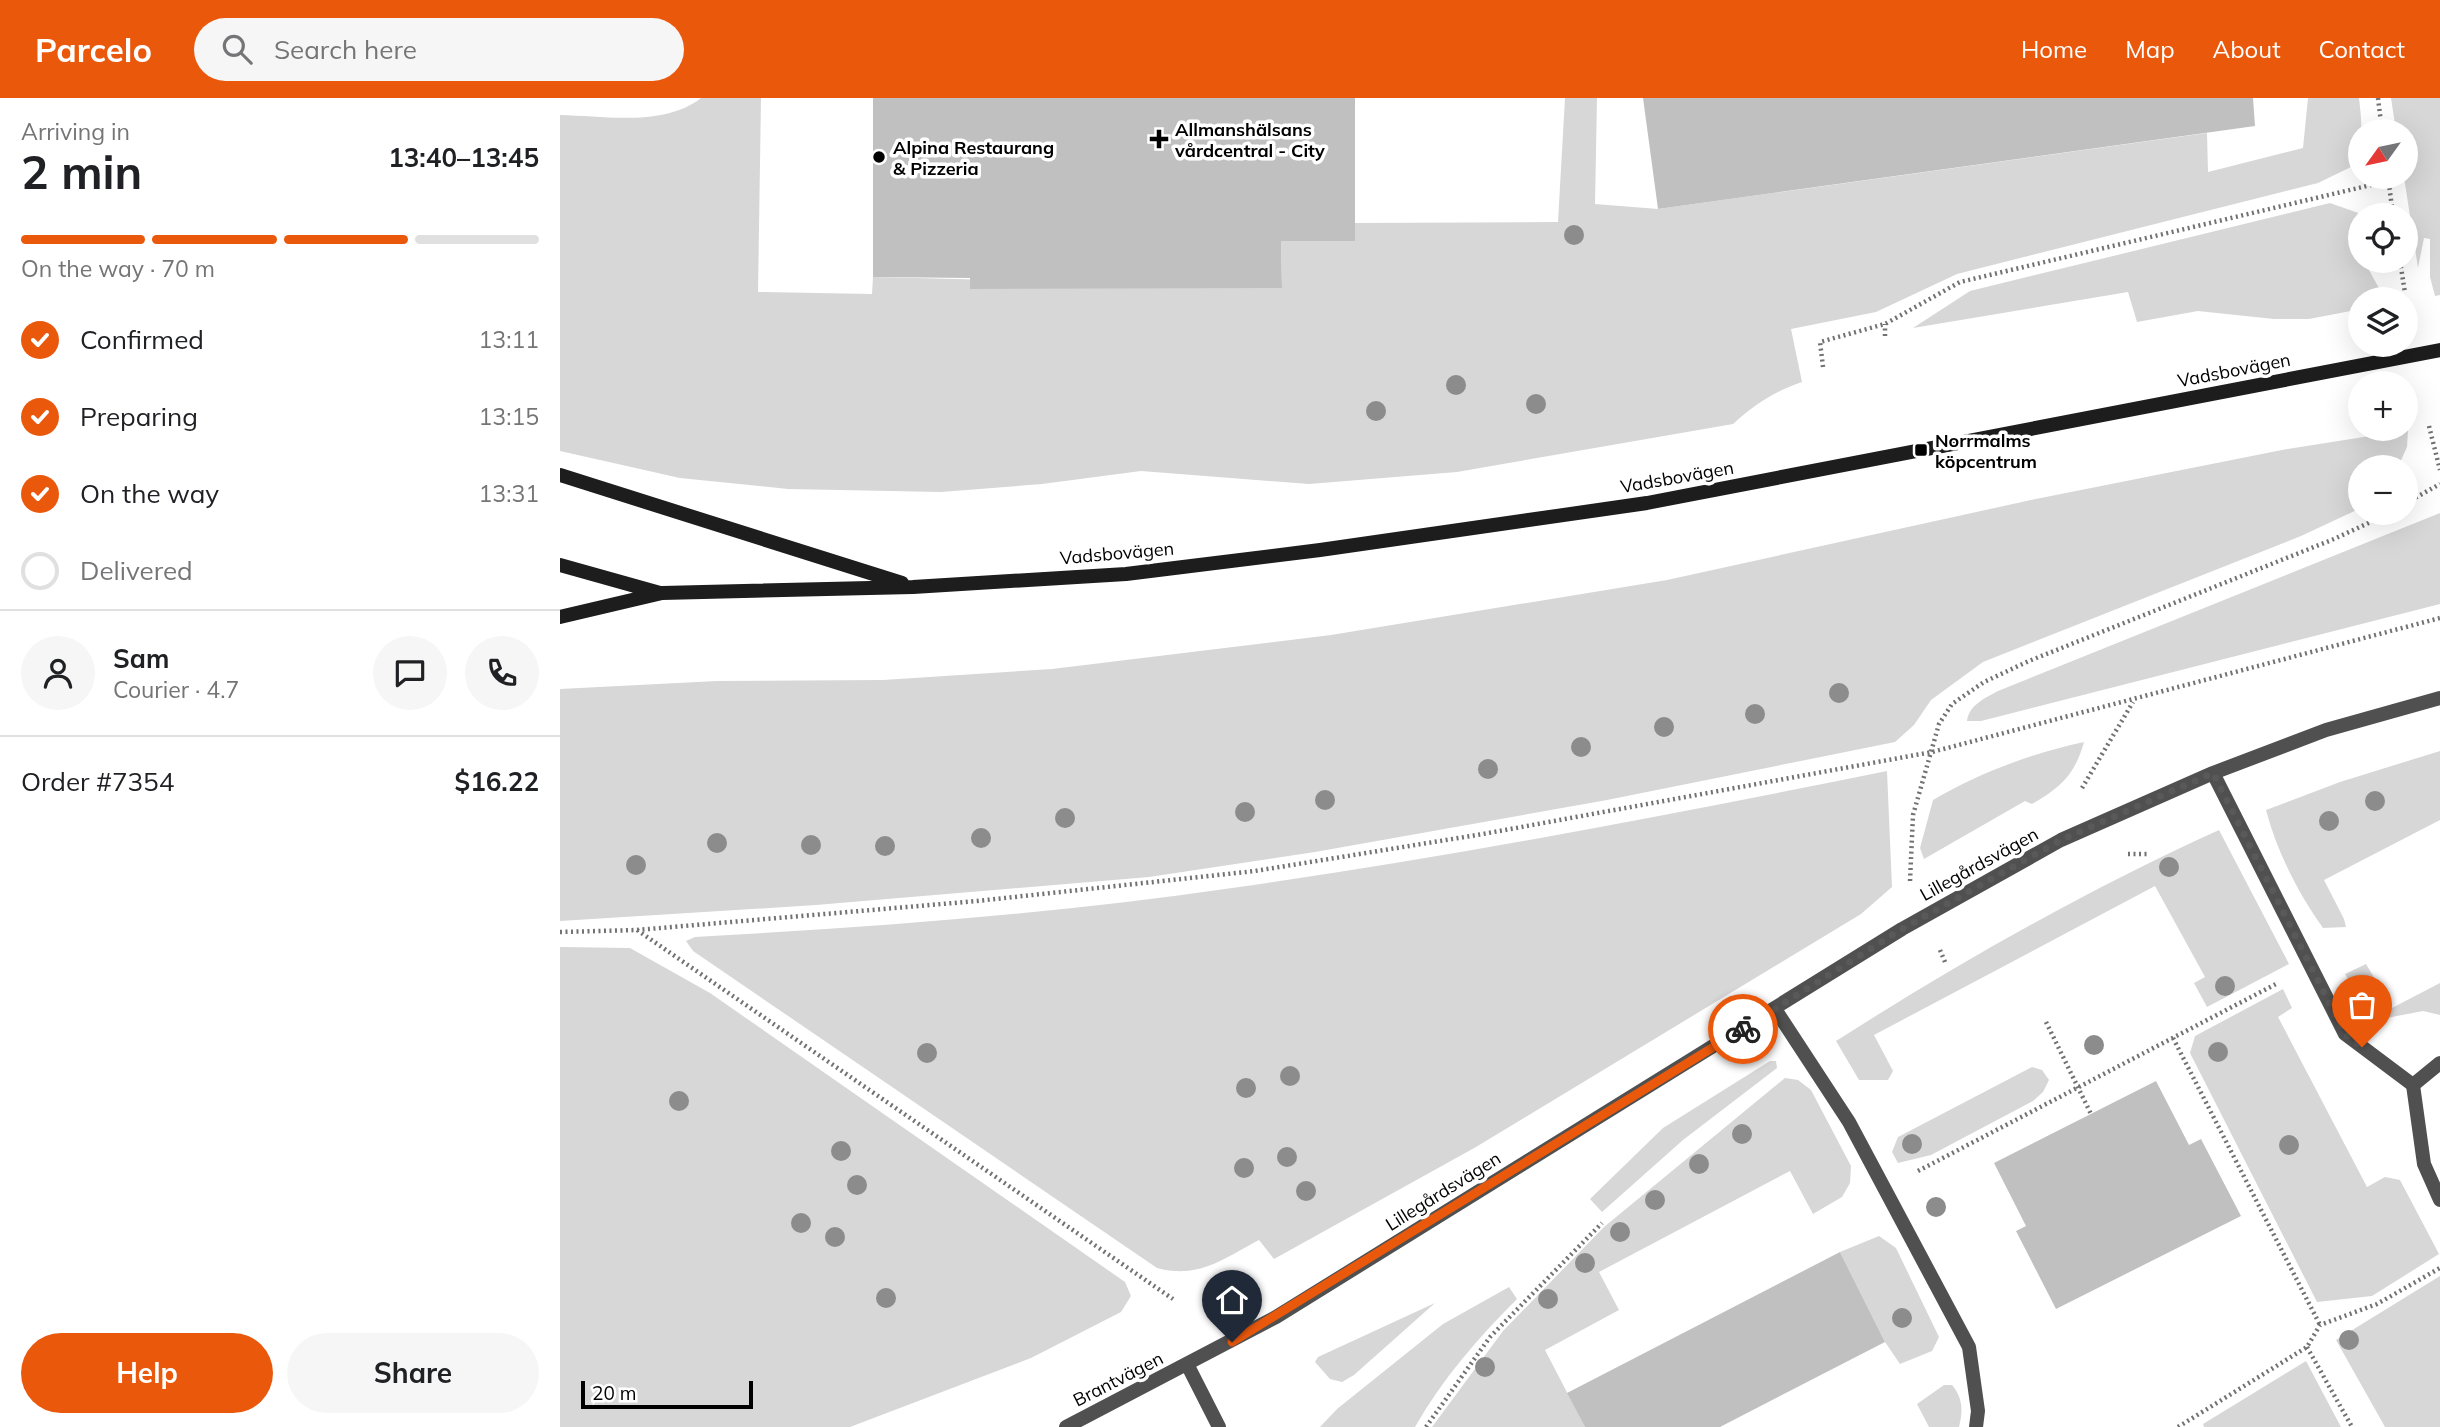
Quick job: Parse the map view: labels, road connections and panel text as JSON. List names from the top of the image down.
{
  "streets": {
    "main road": ["Vadsbovägen"],
    "street": ["Lillegårdsvägen", "Brantvägen"]
  },
  "crossings": [
    ["Lillegårdsvägen", "Brantvägen"]
  ],
  "places": {
    "health": ["Allmanshälsans vårdcentral - City"],
    "other": ["Alpina Restaurang & Pizzeria"],
    "transit": ["Norrmalms köpcentrum"]
  },
  "scale_bar": "20 m",
  "north": "bottom left",
  "page": {
    "header": "Parcelo",
    "search": "Search here",
    "nav": [
      "Home",
      "Map",
      "About",
      "Contact"
    ],
    "heading": ["2 min", "Arriving in", "13:40–13:45"],
    "panel": [
      "Sam",
      "Courier · 4.7",
      "Order #7354",
      "$16.22"
    ],
    "map_buttons": ["+", "−"],
    "bar": "On the way · 70 m",
    "list": [
      ["Confirmed", "13:11"],
      ["Preparing", "13:15"],
      ["On the way", "13:31"],
      "Delivered"
    ],
    "buttons": ["Help", "Share"],
    "scale": "20 m"
  }
}
